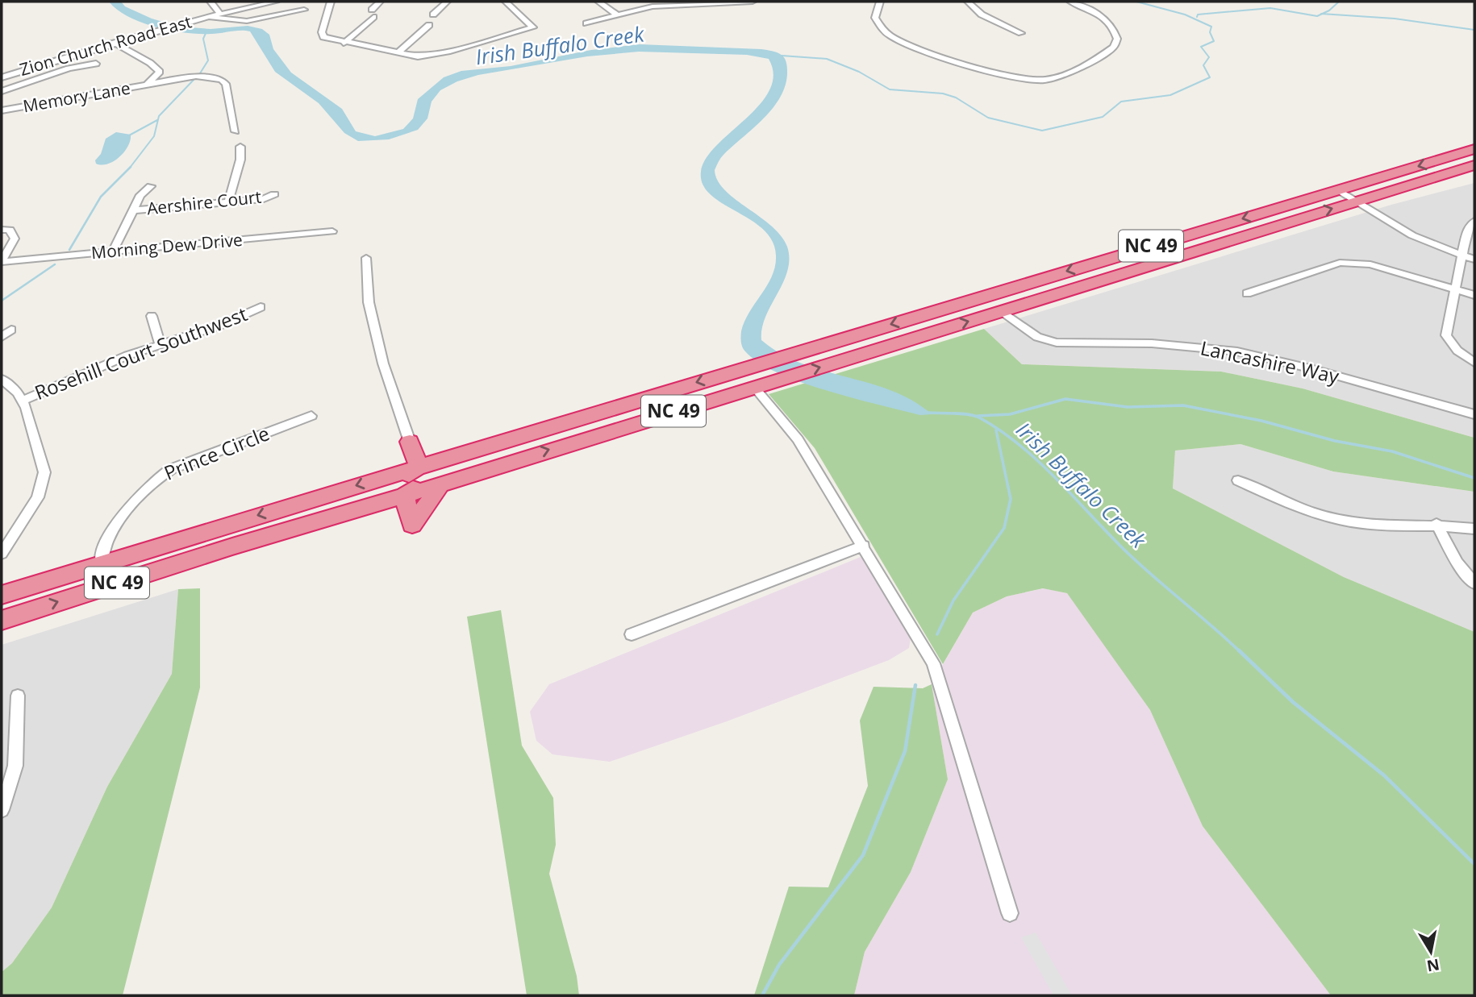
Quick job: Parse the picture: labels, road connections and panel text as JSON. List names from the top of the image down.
{
  "streets": {
    "highway": ["NC 49"],
    "street": [
      "Zion Church Road East",
      "Memory Lane",
      "Aershire Court",
      "Morning Dew Drive",
      "Rosehill Court Southwest",
      "Lancashire Way",
      "Prince Circle"
    ]
  },
  "crossings": [
    ["Zion Church Road East", "Memory Lane"],
    ["NC 49", "Lancashire Way"],
    ["NC 49", "Prince Circle"]
  ],
  "water": ["Irish Buffalo Creek"],
  "north": "bottom"
}
